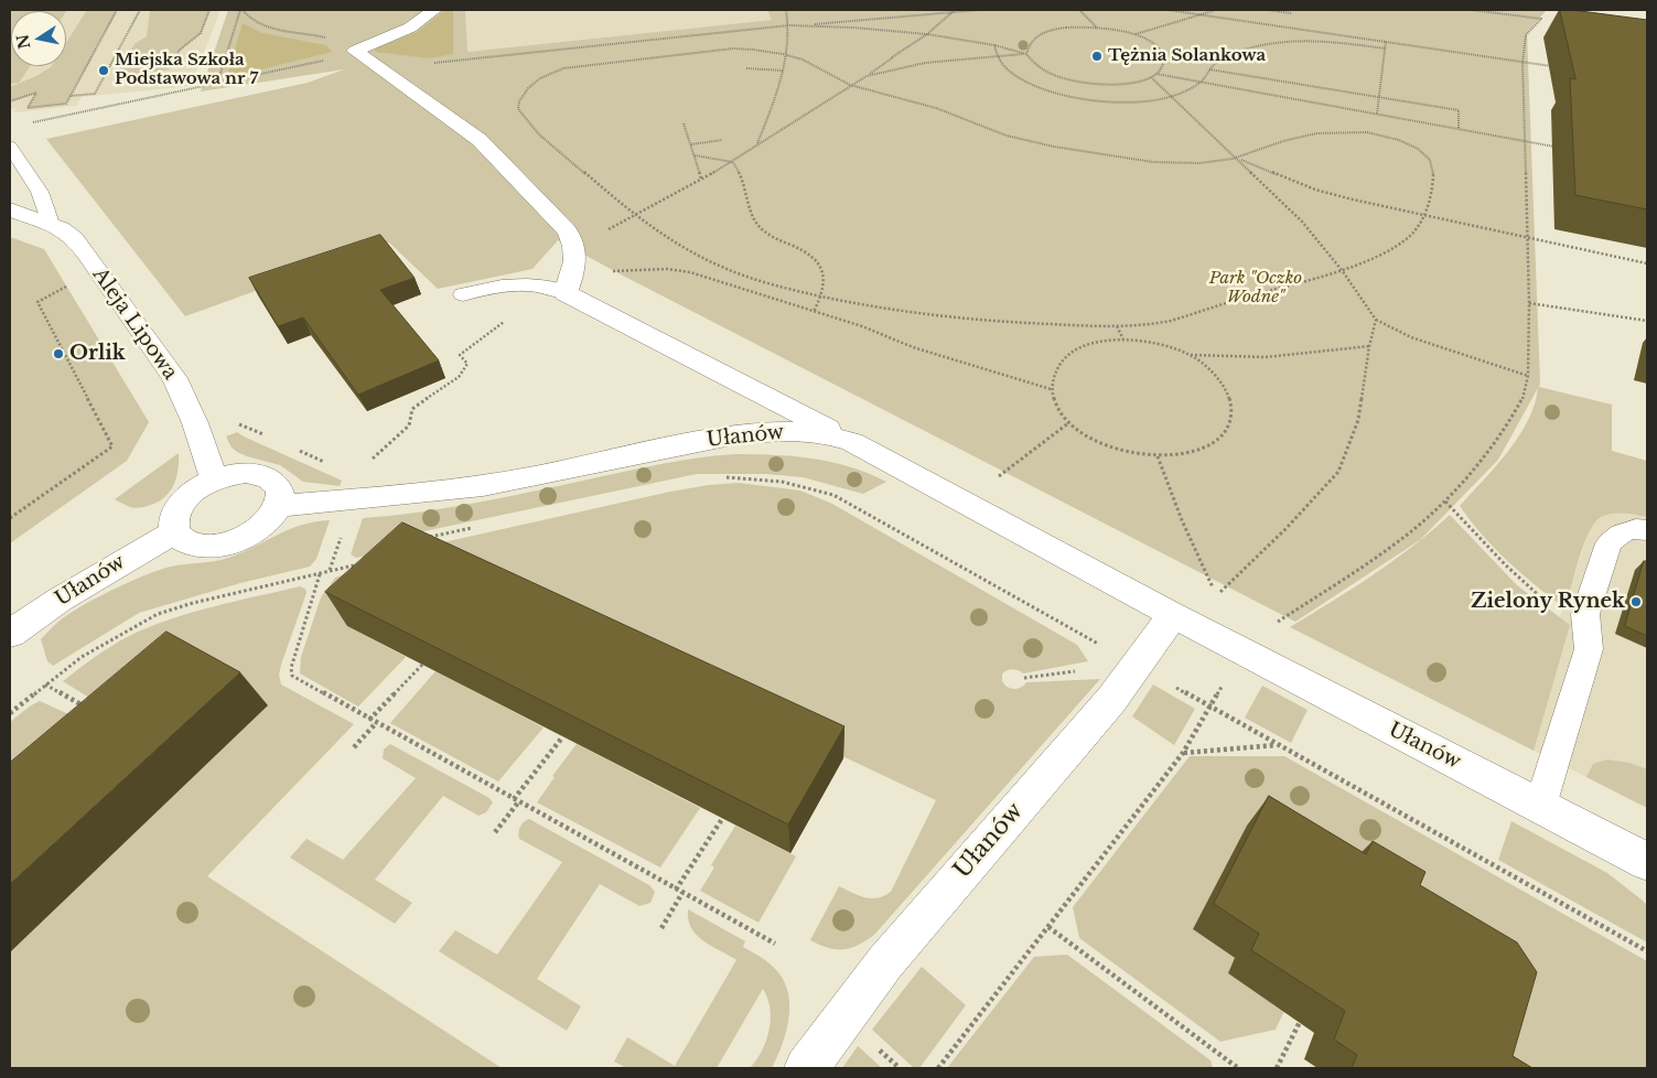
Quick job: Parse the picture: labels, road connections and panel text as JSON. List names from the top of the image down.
{
  "streets": {
    "street": ["Aleja Lipowa", "Ułanów"]
  },
  "crossings": [
    ["Aleja Lipowa", "Ułanów"]
  ],
  "parks": ["Park \"Oczko Wodne\""],
  "places": [
    "Tężnia Solankowa",
    "Miejska Szkoła Podstawowa nr 7",
    "Orlik",
    "Zielony Rynek"
  ],
  "north": "left"
}
